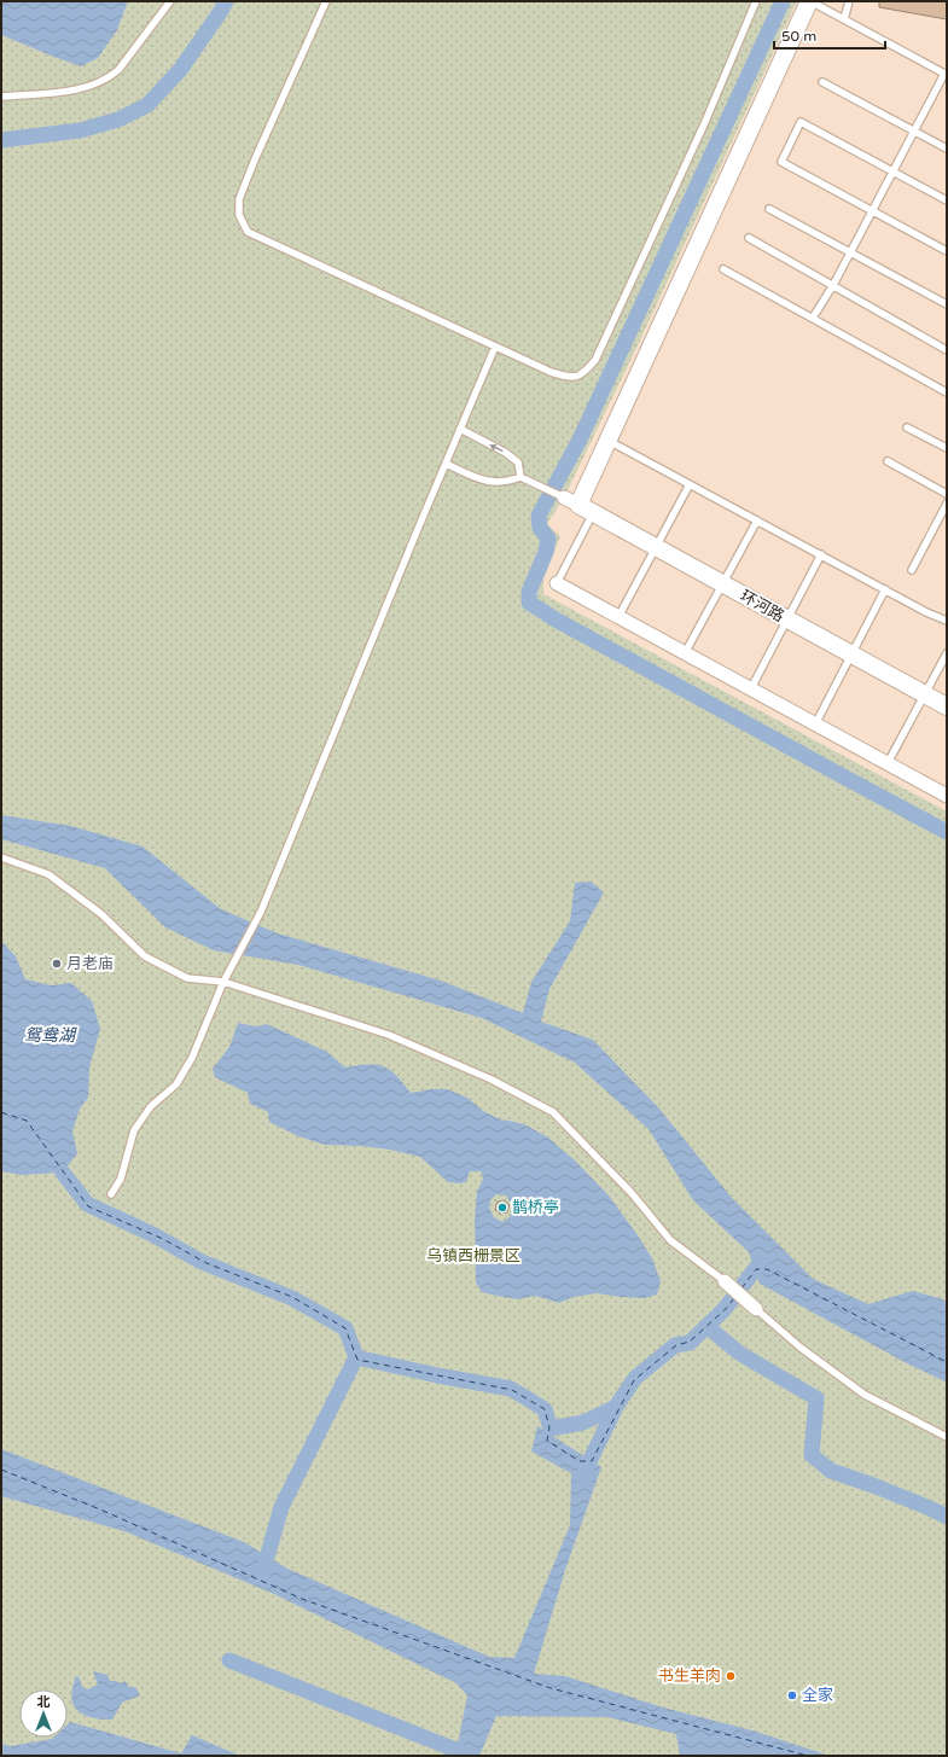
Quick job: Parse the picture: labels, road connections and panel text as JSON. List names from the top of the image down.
{
  "streets": {
    "street": ["环河路"]
  },
  "water": ["鸳鸯湖"],
  "parks": ["乌镇西栅景区"],
  "places": [
    "月老庙",
    "鹊桥亭",
    "书生羊肉",
    "全家"
  ],
  "scale_bar": "50 m",
  "north": "top"
}
